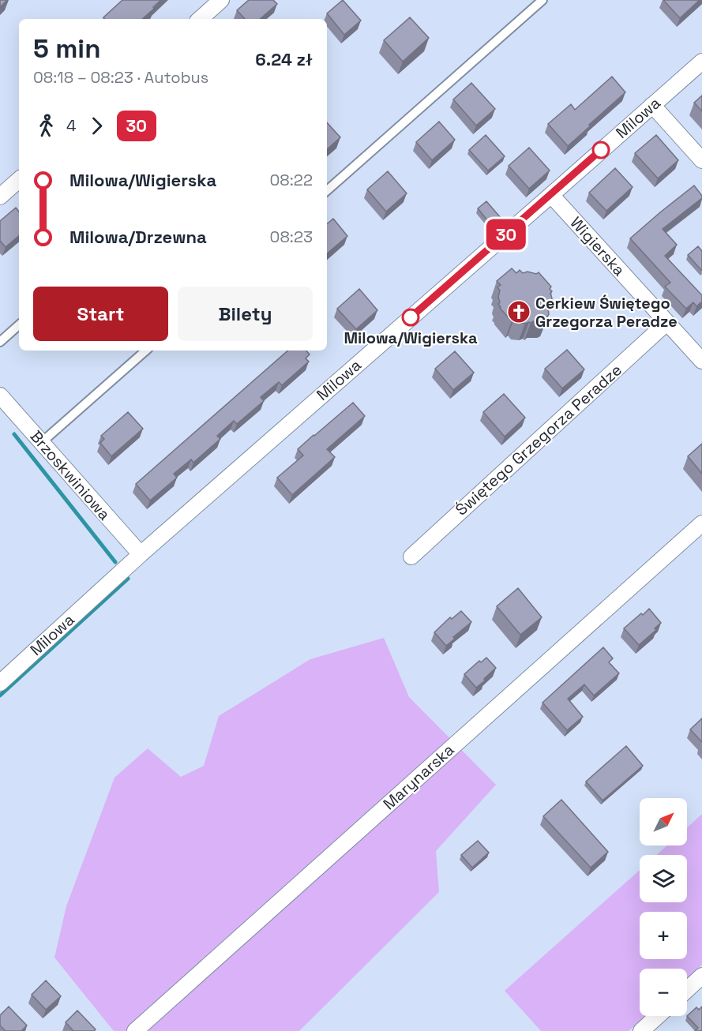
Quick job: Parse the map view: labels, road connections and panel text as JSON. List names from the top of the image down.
{
  "streets": {
    "street": [
      "Milowa",
      "Wigierska",
      "Świętego Grzegorza Peradze",
      "Brzoskwiniowa",
      "Marynarska"
    ]
  },
  "crossings": [
    ["Milowa", "Wigierska"],
    ["Milowa", "Brzoskwiniowa"],
    ["Wigierska", "Świętego Grzegorza Peradze"]
  ],
  "places": {
    "church": ["Cerkiew Świętego Grzegorza Peradze"],
    "other": ["Milowa/Wigierska"]
  },
  "lines": ["bus line 30"],
  "north": "top right",
  "page": {
    "on_map": "30",
    "heading": ["5 min", "08:18 – 08:23 · Autobus", "6.24 zł"],
    "legs": ["4", "30"],
    "list": [
      {
        "name": "Milowa/Wigierska",
        "value": "08:22"
      },
      {
        "name": "Milowa/Drzewna",
        "value": "08:23"
      }
    ],
    "buttons": ["Start", "Bilety"],
    "map_buttons": ["+", "−"]
  }
}
